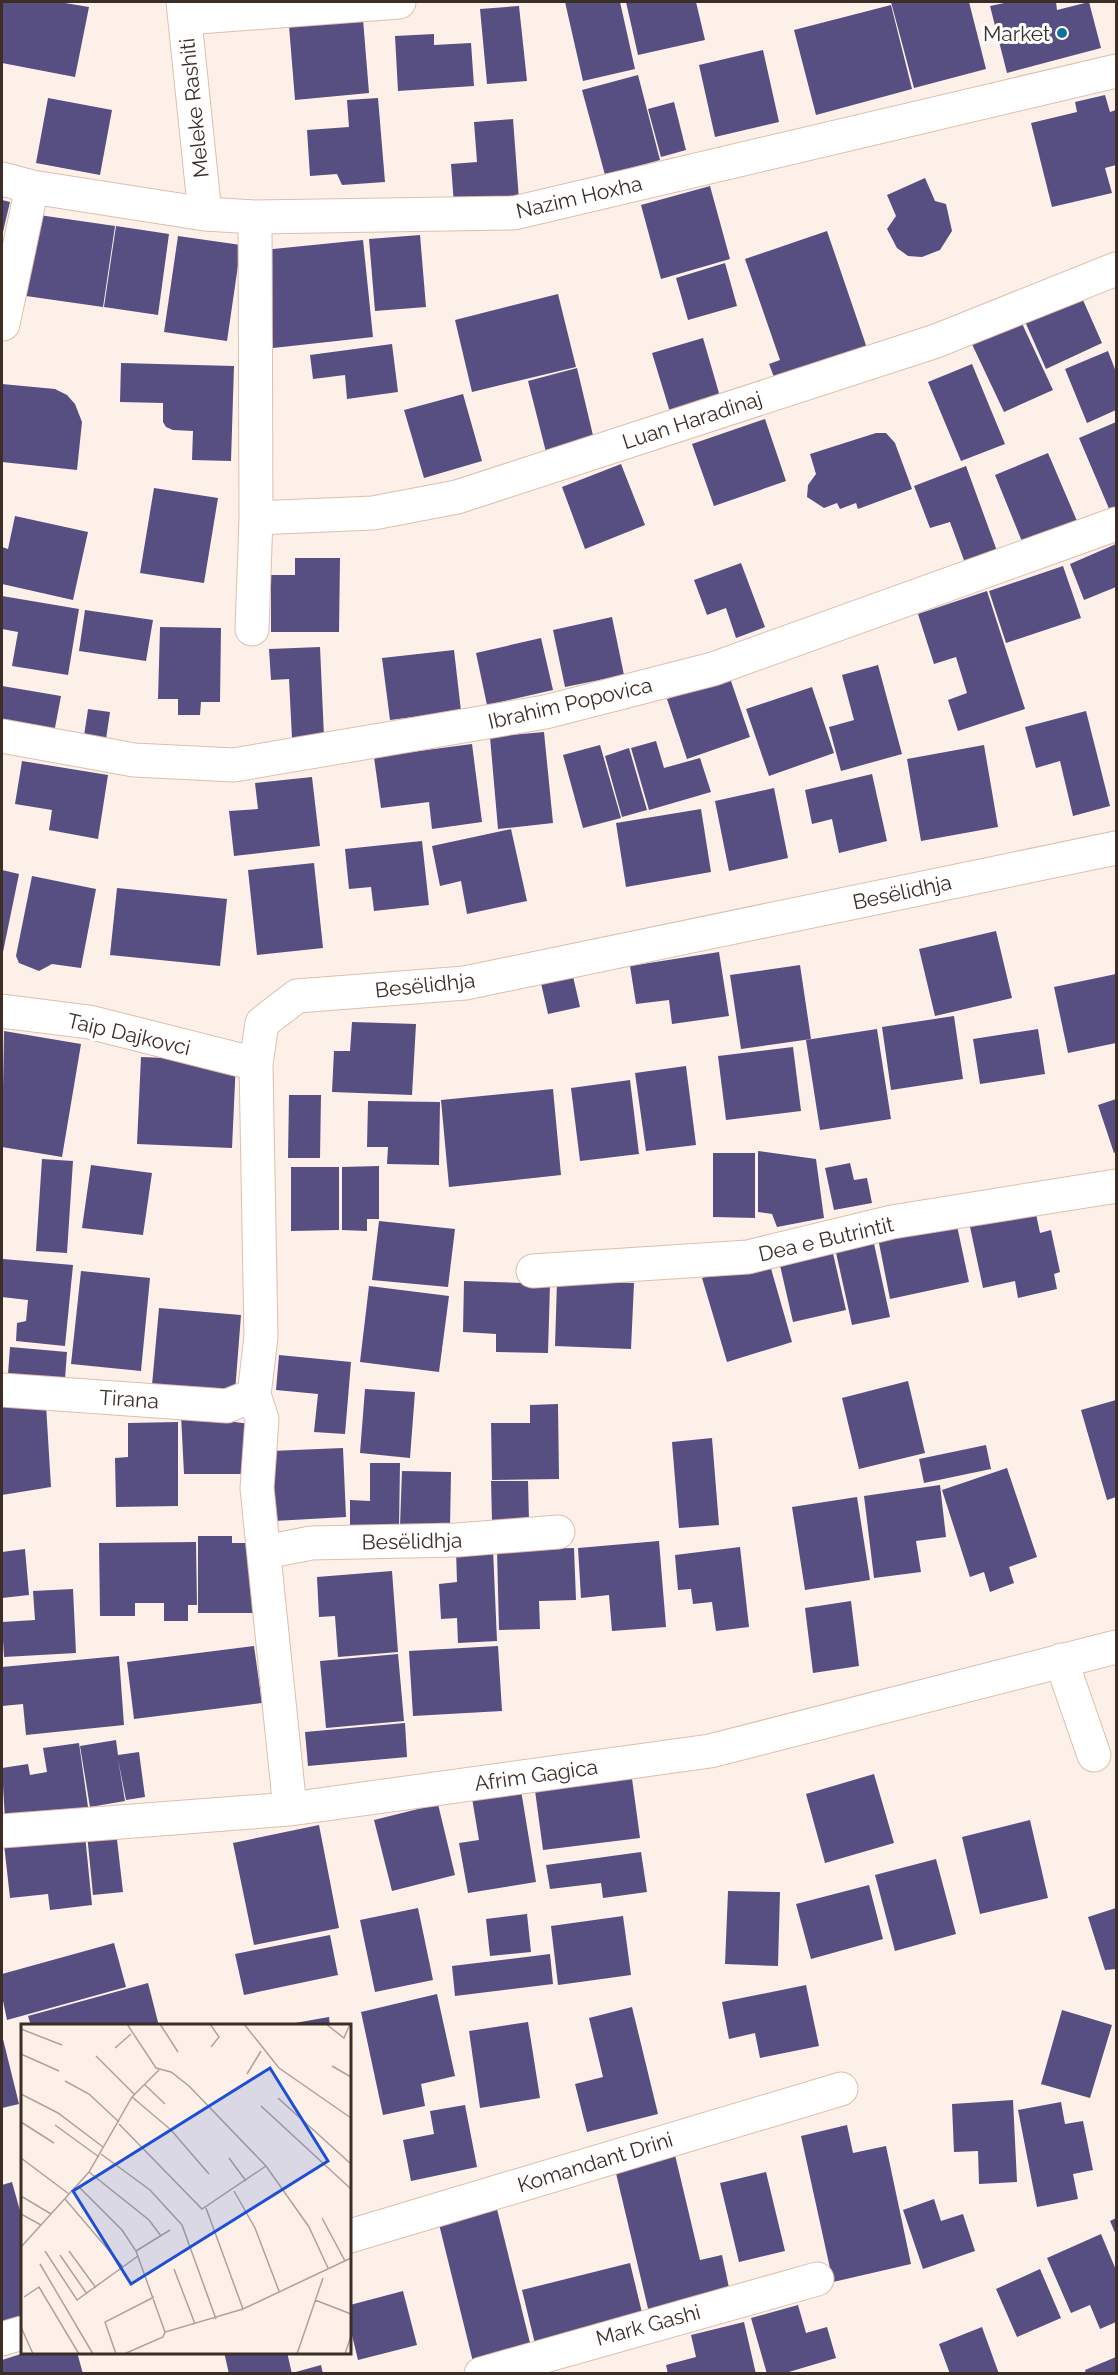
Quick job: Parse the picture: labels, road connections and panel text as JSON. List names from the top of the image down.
{
  "streets": {
    "street": [
      "Meleke Rashiti",
      "Nazim Hoxha",
      "Luan Haradinaj",
      "Ibrahim Popovica",
      "Besëlidhja",
      "Taip Dajkovci",
      "Dea e Butrintit",
      "Tirana",
      "Afrim Gagica",
      "Komandant Drini",
      "Mark Gashi"
    ]
  },
  "crossings": [
    ["Meleke Rashiti", "Nazim Hoxha"],
    ["Besëlidhja", "Taip Dajkovci"],
    ["Besëlidhja", "Tirana"],
    ["Besëlidhja", "Afrim Gagica"]
  ],
  "places": ["Market"]
}
